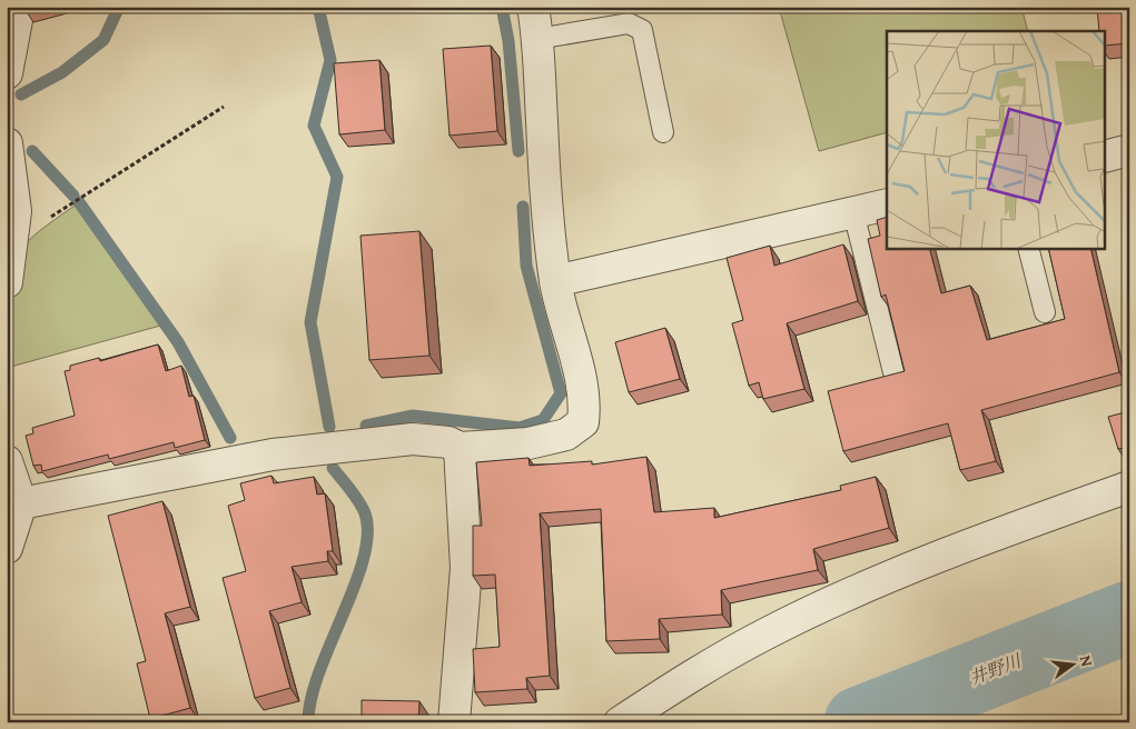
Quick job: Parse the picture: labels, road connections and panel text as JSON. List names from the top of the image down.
{
  "water": ["井野川"],
  "north": "right"
}
